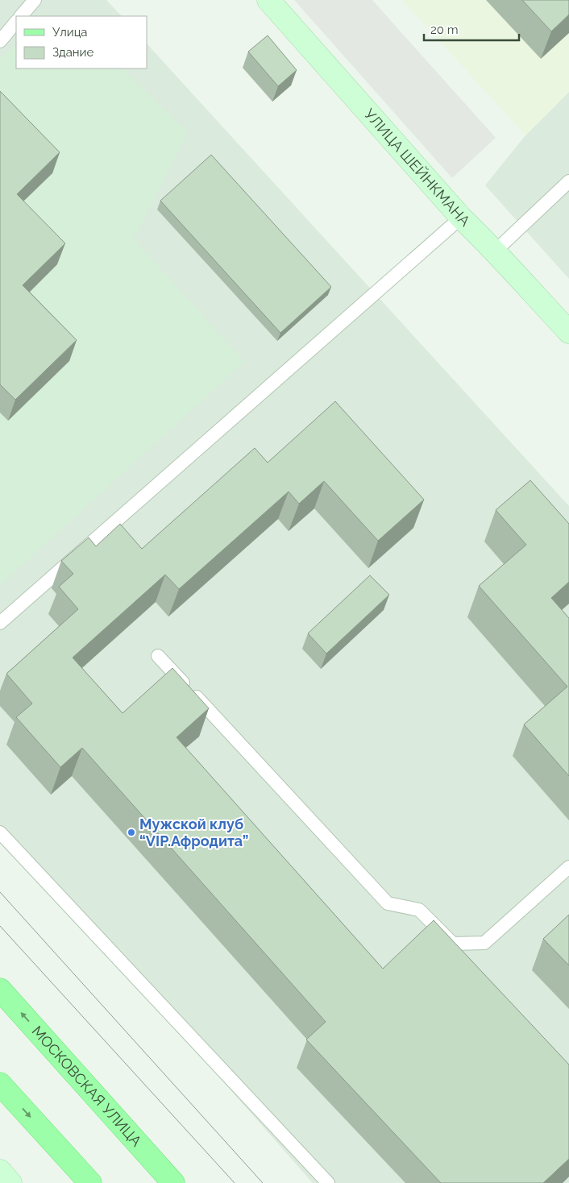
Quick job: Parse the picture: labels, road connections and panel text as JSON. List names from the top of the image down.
{
  "streets": {
    "main road": ["МОСКОВСКАЯ УЛИЦА"],
    "street": ["УЛИЦА ШЕЙНКМАНА"]
  },
  "places": ["Мужской клуб “VIP.Афродита”"],
  "legend": ["Улица", "Здание"],
  "scale_bar": "20 m"
}
